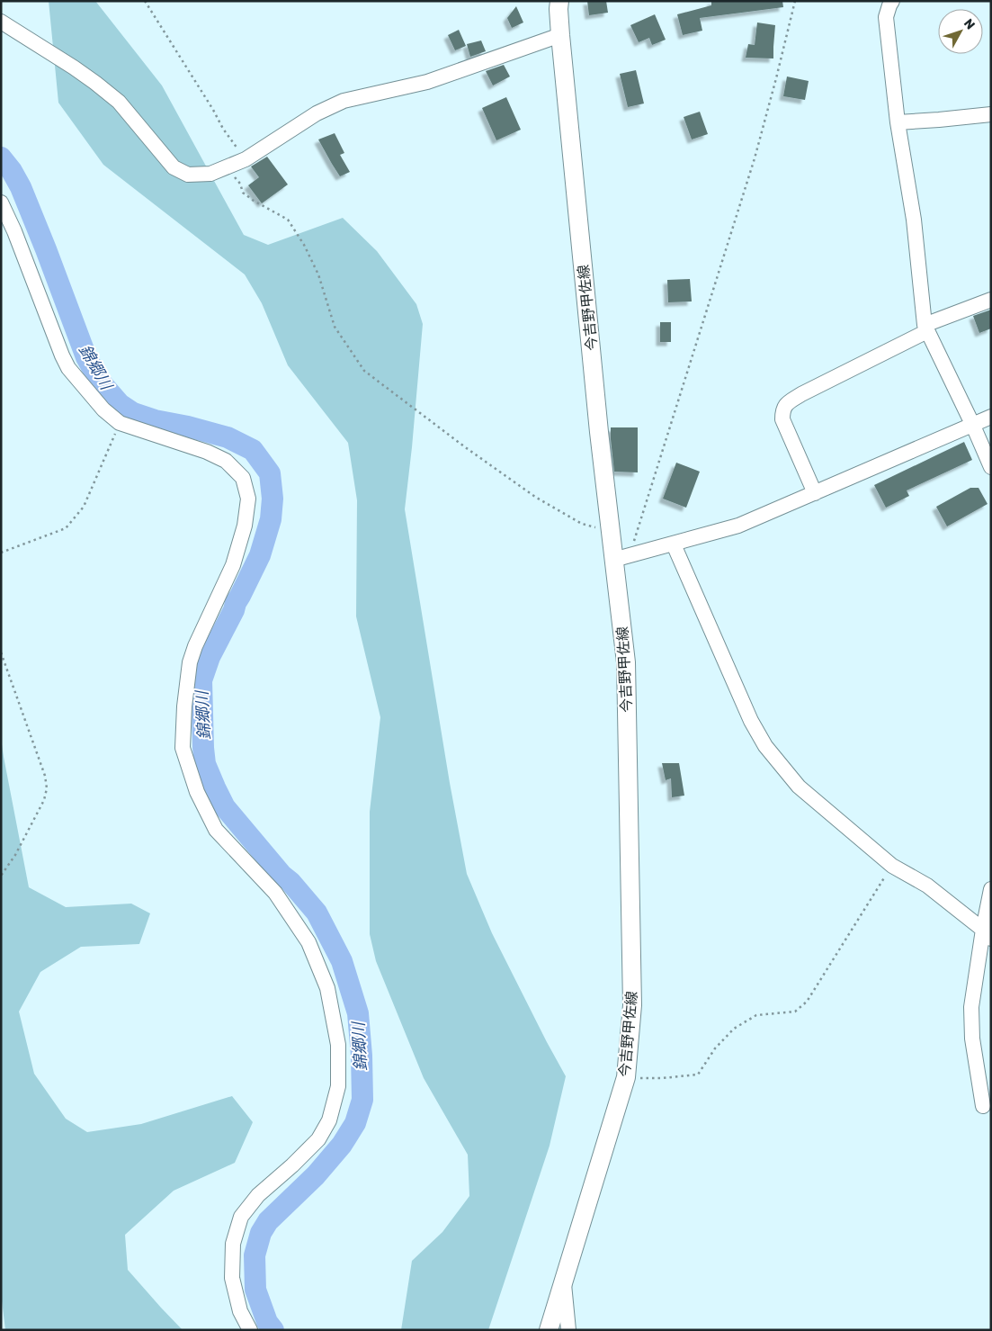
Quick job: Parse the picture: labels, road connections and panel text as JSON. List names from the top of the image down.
{
  "streets": {
    "main road": ["今吉野甲佐線"]
  },
  "water": ["錦郷川"],
  "north": "top right"
}
